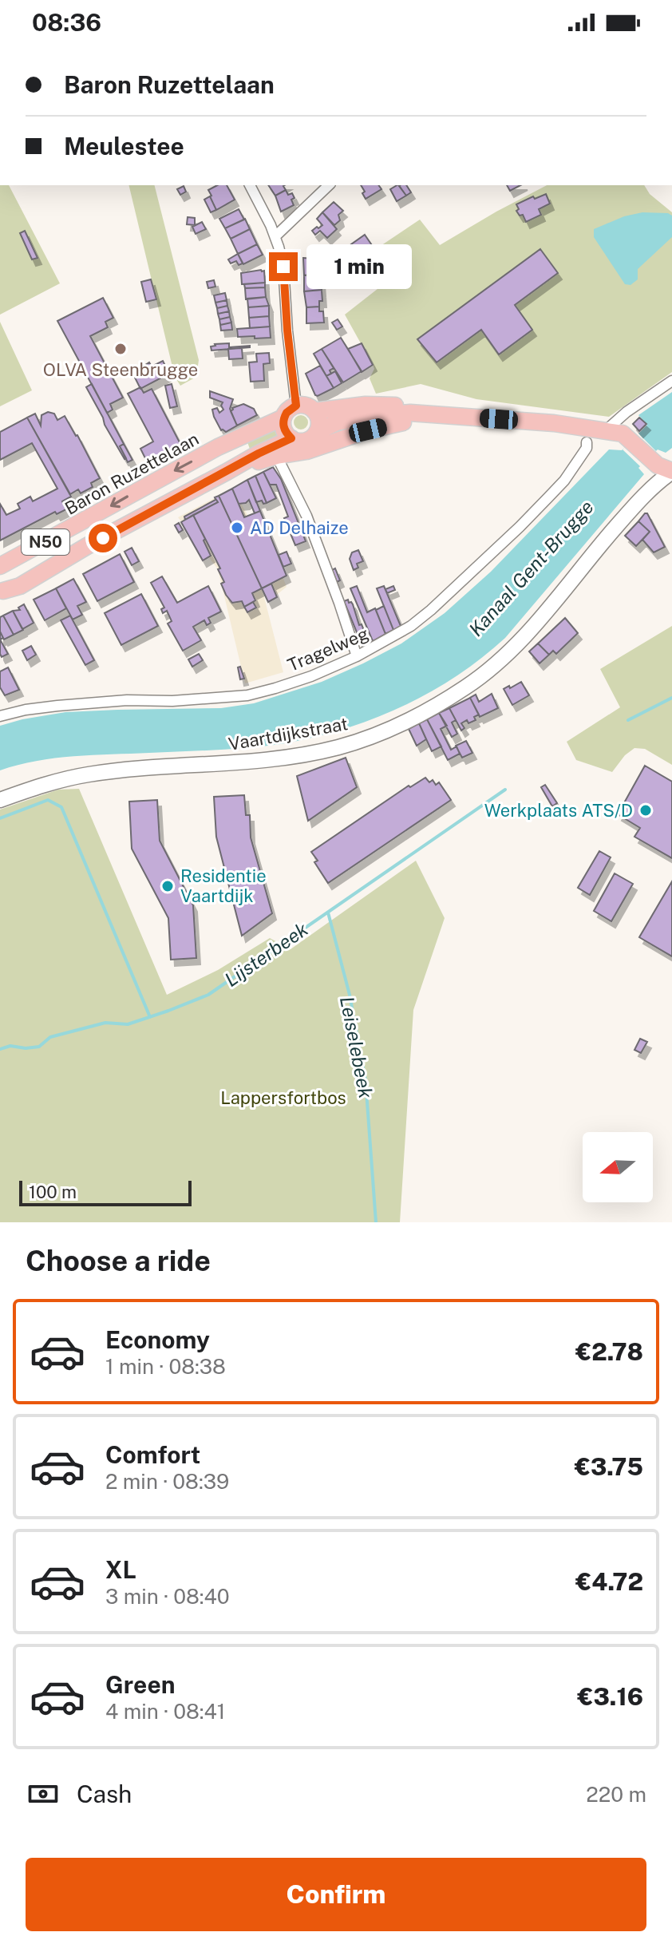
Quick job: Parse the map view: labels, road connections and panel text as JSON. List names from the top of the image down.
{
  "streets": {
    "main road": ["Baron Ruzettelaan", "N50"],
    "street": ["Tragelweg", "Vaartdijkstraat"]
  },
  "crossings": [
    ["Baron Ruzettelaan", "N50"],
    ["N50", "Vaartdijkstraat"]
  ],
  "water": ["Kanaal Gent-Brugge", "Lijsterbeek", "Leiselebeek"],
  "parks": ["Lappersfortbos"],
  "places": [
    "OLVA Steenbrugge",
    "AD Delhaize",
    "Werkplaats ATS/D",
    "Residentie Vaartdijk"
  ],
  "scale_bar": "100 m",
  "north": "left",
  "page": {
    "status": "08:36",
    "banner": ["Baron Ruzettelaan", "Meulestee"],
    "bubble": "1 min",
    "scale": "100 m",
    "heading": "Choose a ride",
    "list": [
      {
        "name": "Economy",
        "note": "1 min · 08:38",
        "value": "€2.78"
      },
      {
        "name": "Comfort",
        "note": "2 min · 08:39",
        "value": "€3.75"
      },
      {
        "name": "XL",
        "note": "3 min · 08:40",
        "value": "€4.72"
      },
      {
        "name": "Green",
        "note": "4 min · 08:41",
        "value": "€3.16"
      }
    ],
    "pay": ["Cash", "220 m"],
    "buttons": "Confirm"
  }
}
